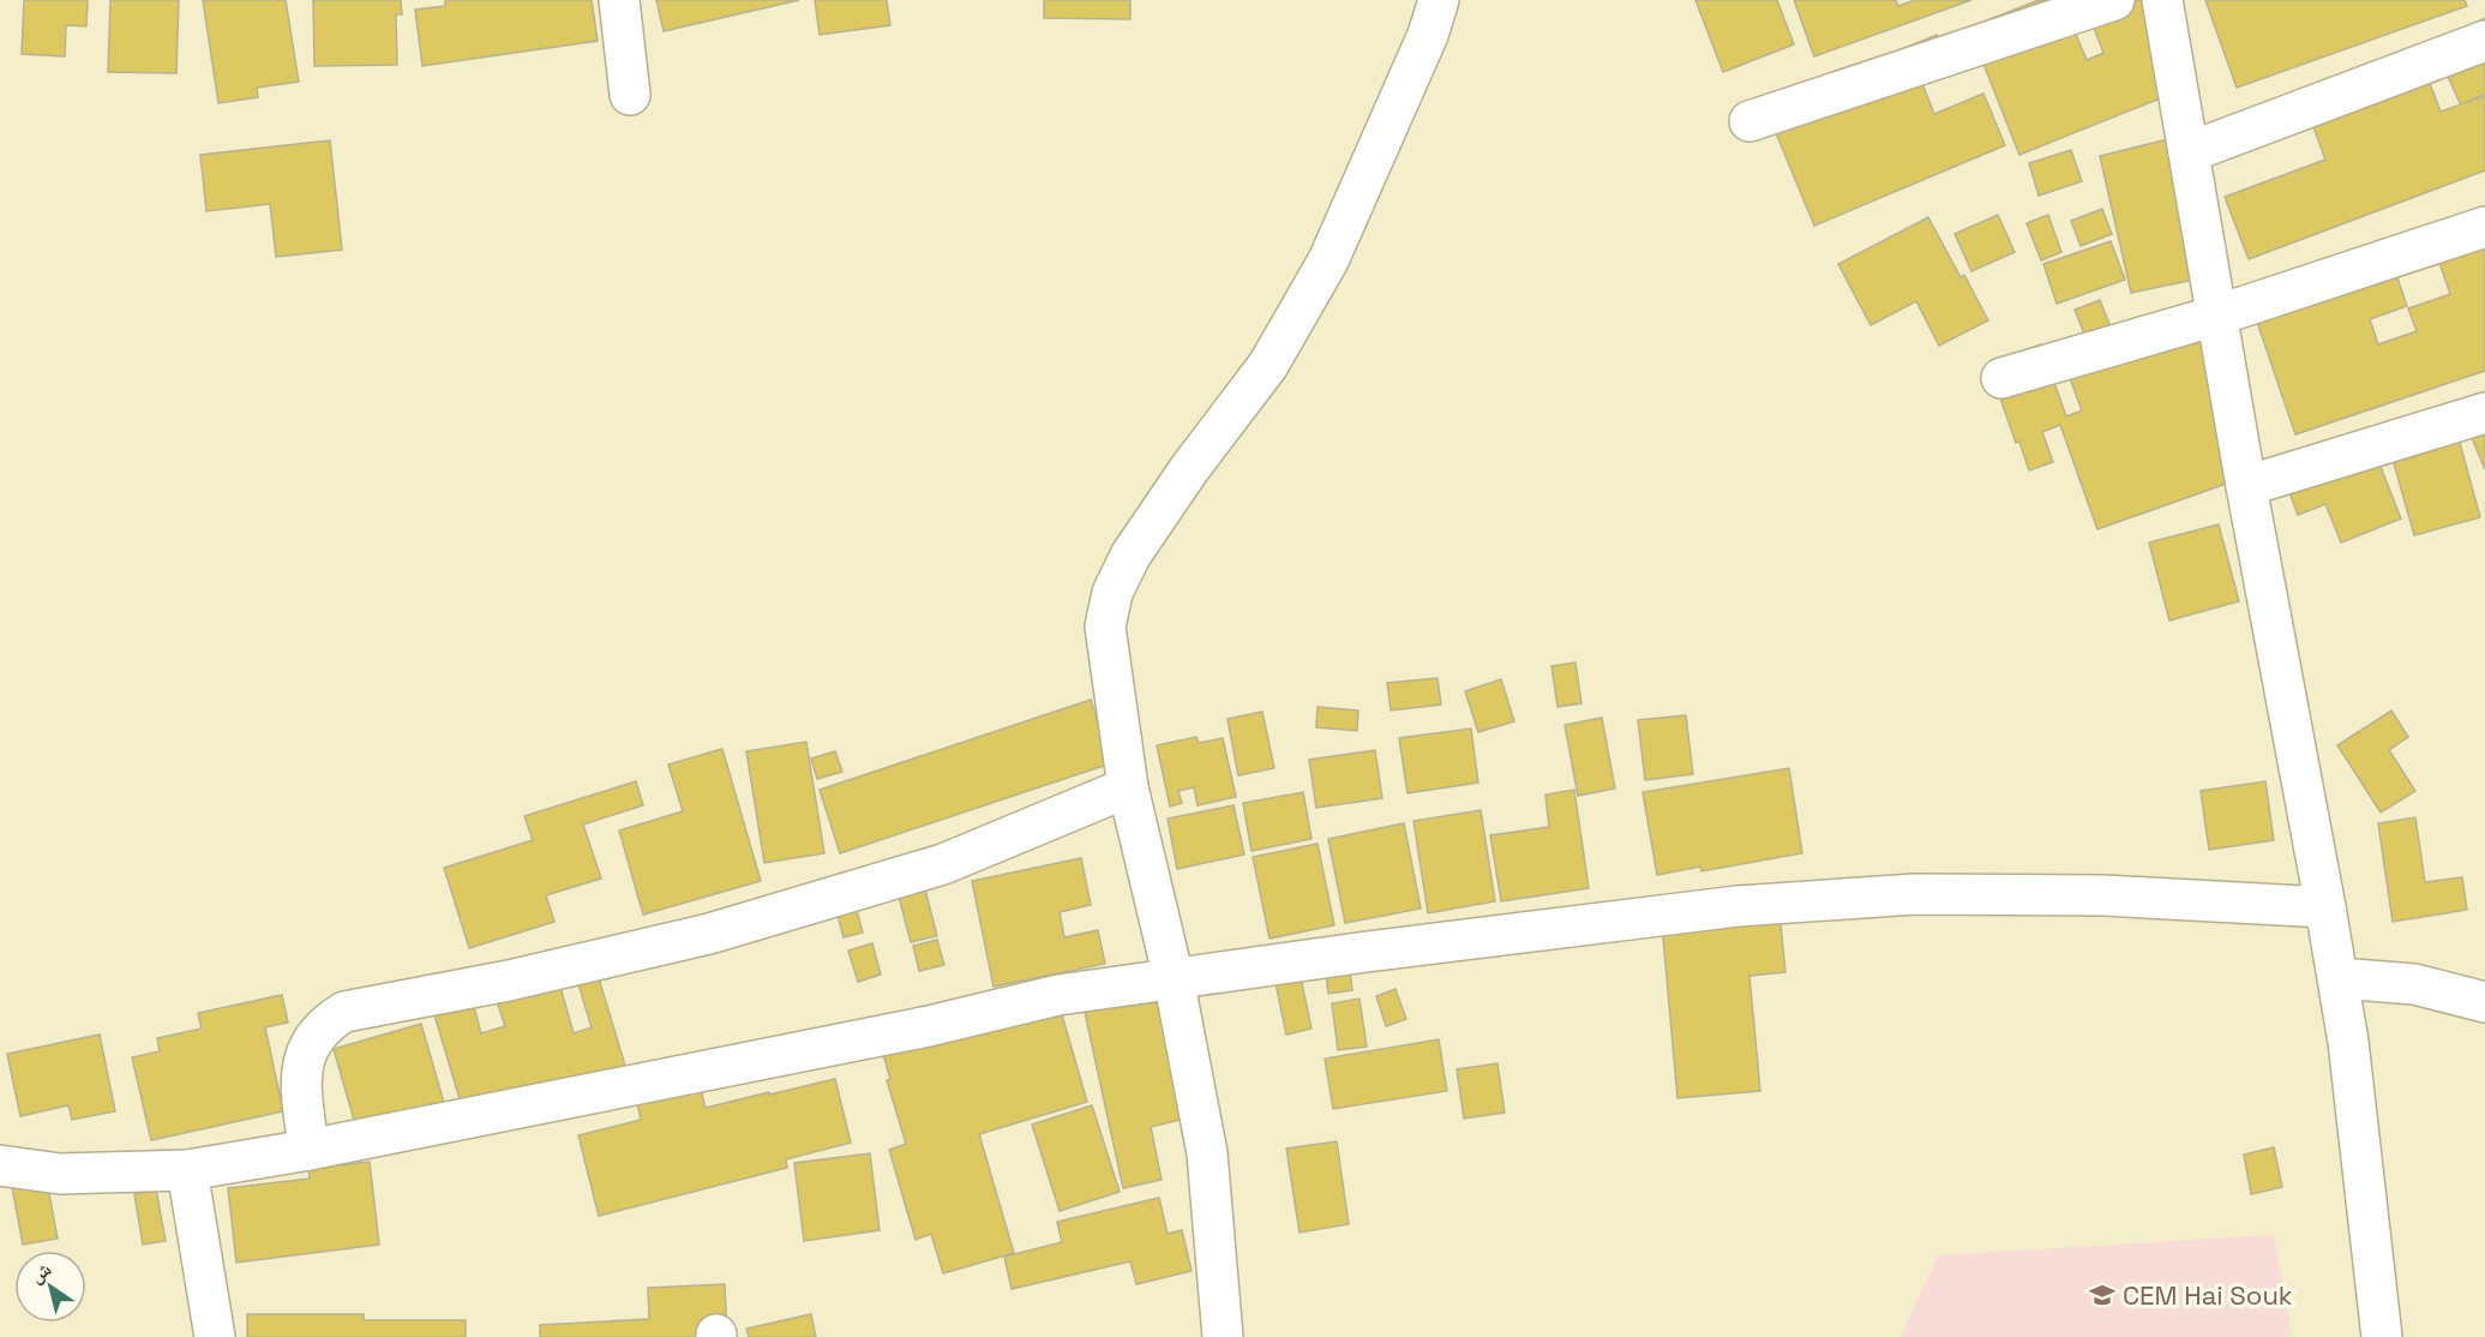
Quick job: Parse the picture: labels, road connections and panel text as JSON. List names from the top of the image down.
{
  "places": {
    "school or university": ["CEM Hai Souk"]
  },
  "north": "top left"
}
